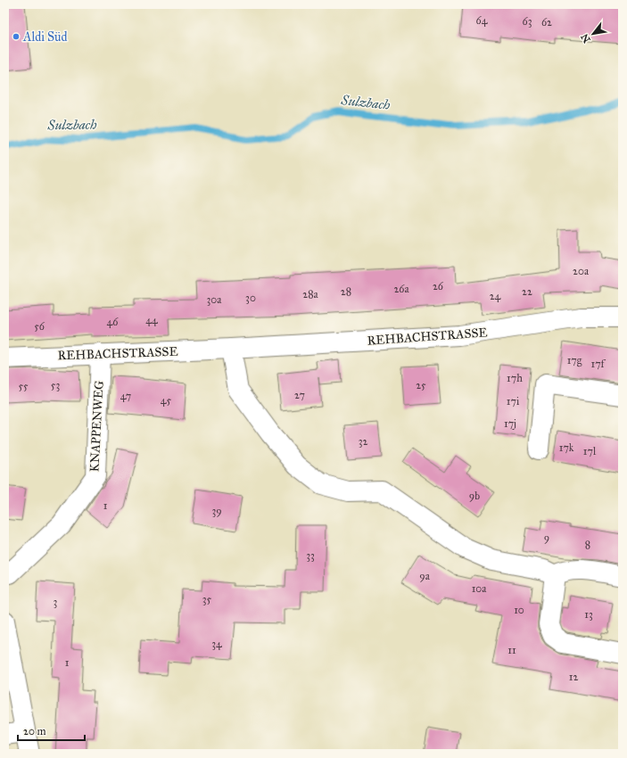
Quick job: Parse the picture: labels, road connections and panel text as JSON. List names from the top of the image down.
{
  "streets": {
    "street": ["REHBACHSTRASSE", "KNAPPENWEG"]
  },
  "crossings": [
    ["REHBACHSTRASSE", "KNAPPENWEG"]
  ],
  "water": ["Sulzbach"],
  "places": ["Aldi Süd"],
  "house_numbers": [
    "64",
    "63",
    "62",
    "20a",
    "26",
    "26a",
    "28",
    "22",
    "28a",
    "24",
    "30",
    "30a",
    "44",
    "46",
    "56",
    "17g",
    "17f",
    "17h",
    "53",
    "25",
    "55",
    "27",
    "47",
    "45",
    "17i",
    "17j",
    "32",
    "17k",
    "17l",
    "9b",
    "1",
    "39",
    "9",
    "8",
    "33",
    "9a",
    "10a",
    "35",
    "3",
    "10",
    "13",
    "34",
    "11",
    "1",
    "12"
  ],
  "scale_bar": "20 m",
  "north": "bottom left"
}
